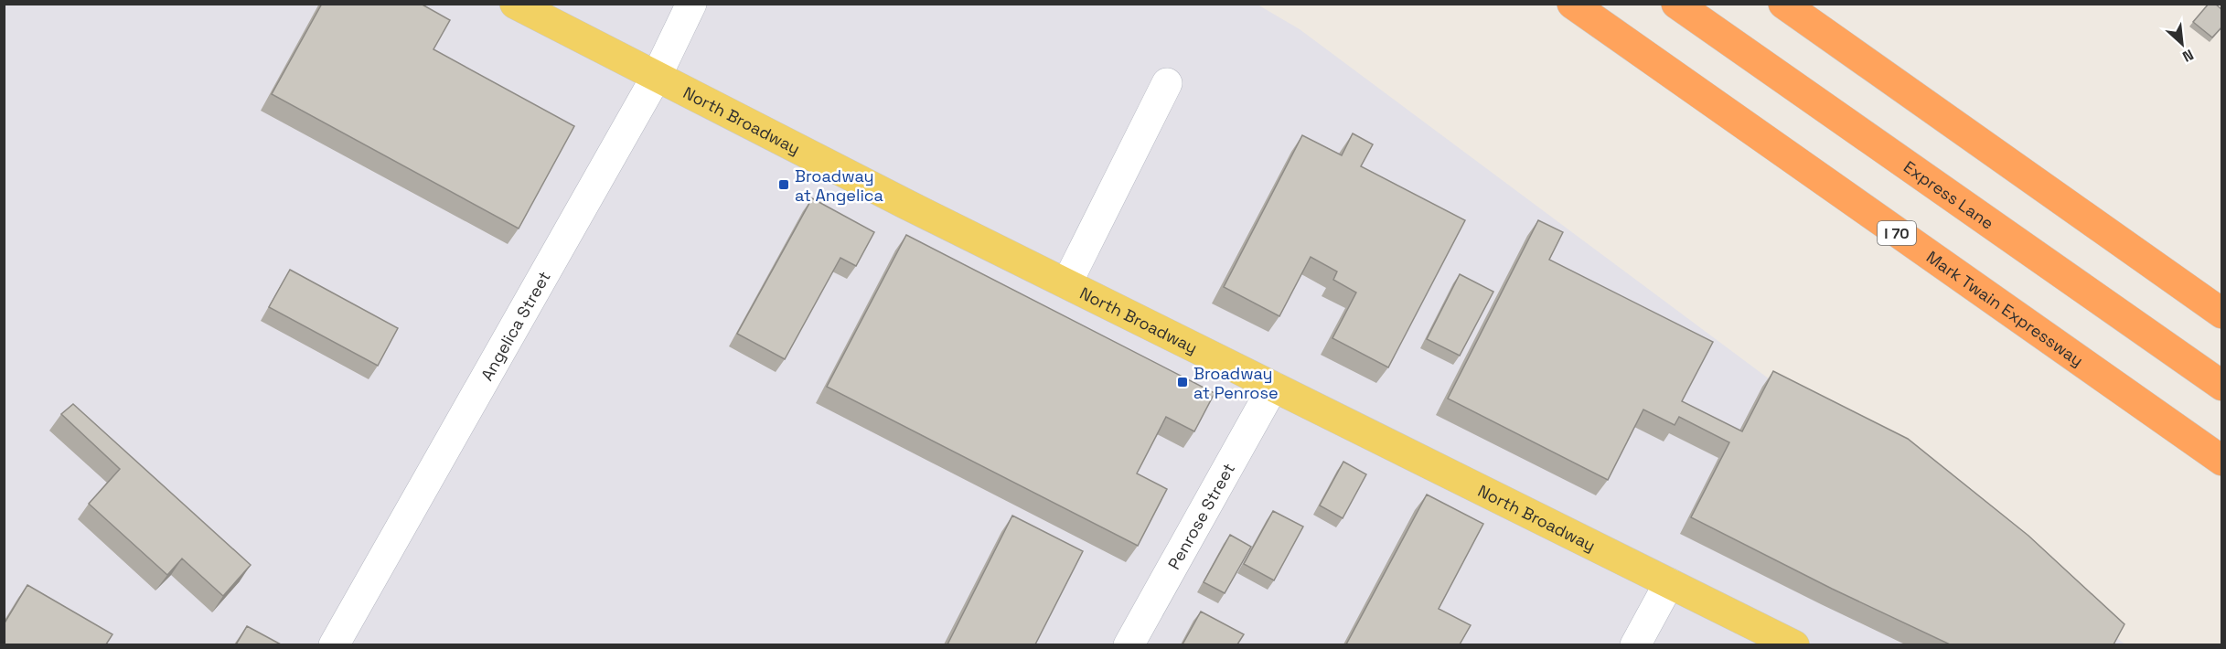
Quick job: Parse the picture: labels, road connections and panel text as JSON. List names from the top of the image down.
{
  "streets": {
    "highway": ["Express Lane", "I 70", "Mark Twain Expressway"],
    "main road": ["North Broadway"],
    "street": ["Angelica Street", "Penrose Street"]
  },
  "crossings": [
    ["North Broadway", "Angelica Street"],
    ["North Broadway", "Penrose Street"]
  ],
  "places": {
    "transit": ["Broadway at Angelica", "Broadway at Penrose"]
  },
  "north": "bottom right"
}
